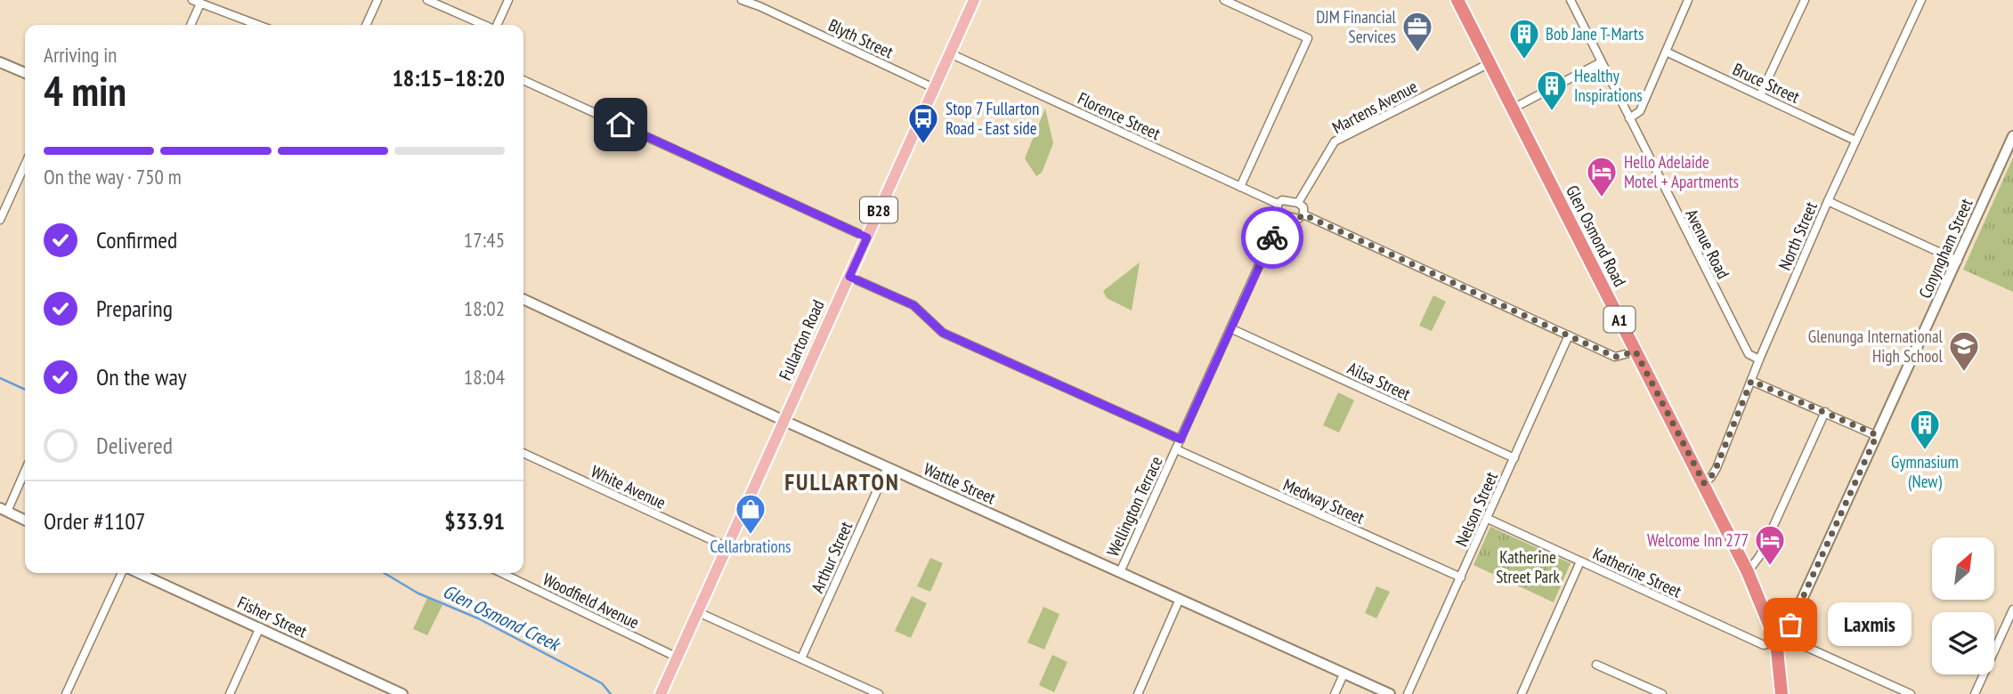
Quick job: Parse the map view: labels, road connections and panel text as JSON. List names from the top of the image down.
{
  "streets": {
    "highway": ["Glen Osmond Road", "A1"],
    "main road": ["B28", "Fullarton Road"],
    "street": [
      "Blyth Street",
      "Bruce Street",
      "Martens Avenue",
      "Florence Street",
      "North Street",
      "Avenue Road",
      "Conyngham Street",
      "Ailsa Street",
      "Wattle Street",
      "White Avenue",
      "Medway Street",
      "Wellington Terrace",
      "Nelson Street",
      "Arthur Street",
      "Katherine Street",
      "Woodfield Avenue",
      "Fisher Street"
    ]
  },
  "crossings": [
    ["Blyth Street", "Fullarton Road"],
    ["Bruce Street", "North Street"],
    ["Martens Avenue", "Glen Osmond Road"],
    ["Florence Street", "Fullarton Road"],
    ["Glen Osmond Road", "North Street"],
    ["Glen Osmond Road", "Conyngham Street"],
    ["Glen Osmond Road", "Katherine Street"],
    ["North Street", "Avenue Road"],
    ["Conyngham Street", "Katherine Street"],
    ["Fullarton Road", "Wattle Street"],
    ["Fullarton Road", "White Avenue"],
    ["Fullarton Road", "Woodfield Avenue"],
    ["Ailsa Street", "Wellington Terrace"],
    ["Ailsa Street", "Nelson Street"],
    ["Wattle Street", "Wellington Terrace"],
    ["Wattle Street", "Arthur Street"],
    ["Medway Street", "Wellington Terrace"],
    ["Medway Street", "Nelson Street"],
    ["Nelson Street", "Katherine Street"]
  ],
  "districts": ["FULLARTON"],
  "water": ["Glen Osmond Creek"],
  "parks": ["Katherine Street Park"],
  "places": {
    "office": ["DJM Financial Services"],
    "building": ["Bob Jane T-Marts", "Healthy Inspirations", "Gymnasium (New)"],
    "bus stop": ["Stop 7 Fullarton Road - East side"],
    "hotel": ["Hello Adelaide Motel + Apartments", "Welcome Inn 277"],
    "school or university": ["Glenunga International High School"],
    "shop": ["Cellarbrations"],
    "other": ["Laxmis"]
  },
  "north": "top right",
  "page": {
    "heading": ["4 min", "Arriving in", "18:15–18:20"],
    "panel": ["Order #1107", "$33.91"],
    "bar": "On the way · 750 m",
    "list": [
      ["Confirmed", "17:45"],
      ["Preparing", "18:02"],
      ["On the way", "18:04"],
      "Delivered"
    ],
    "bubble": "Laxmis"
  }
}
